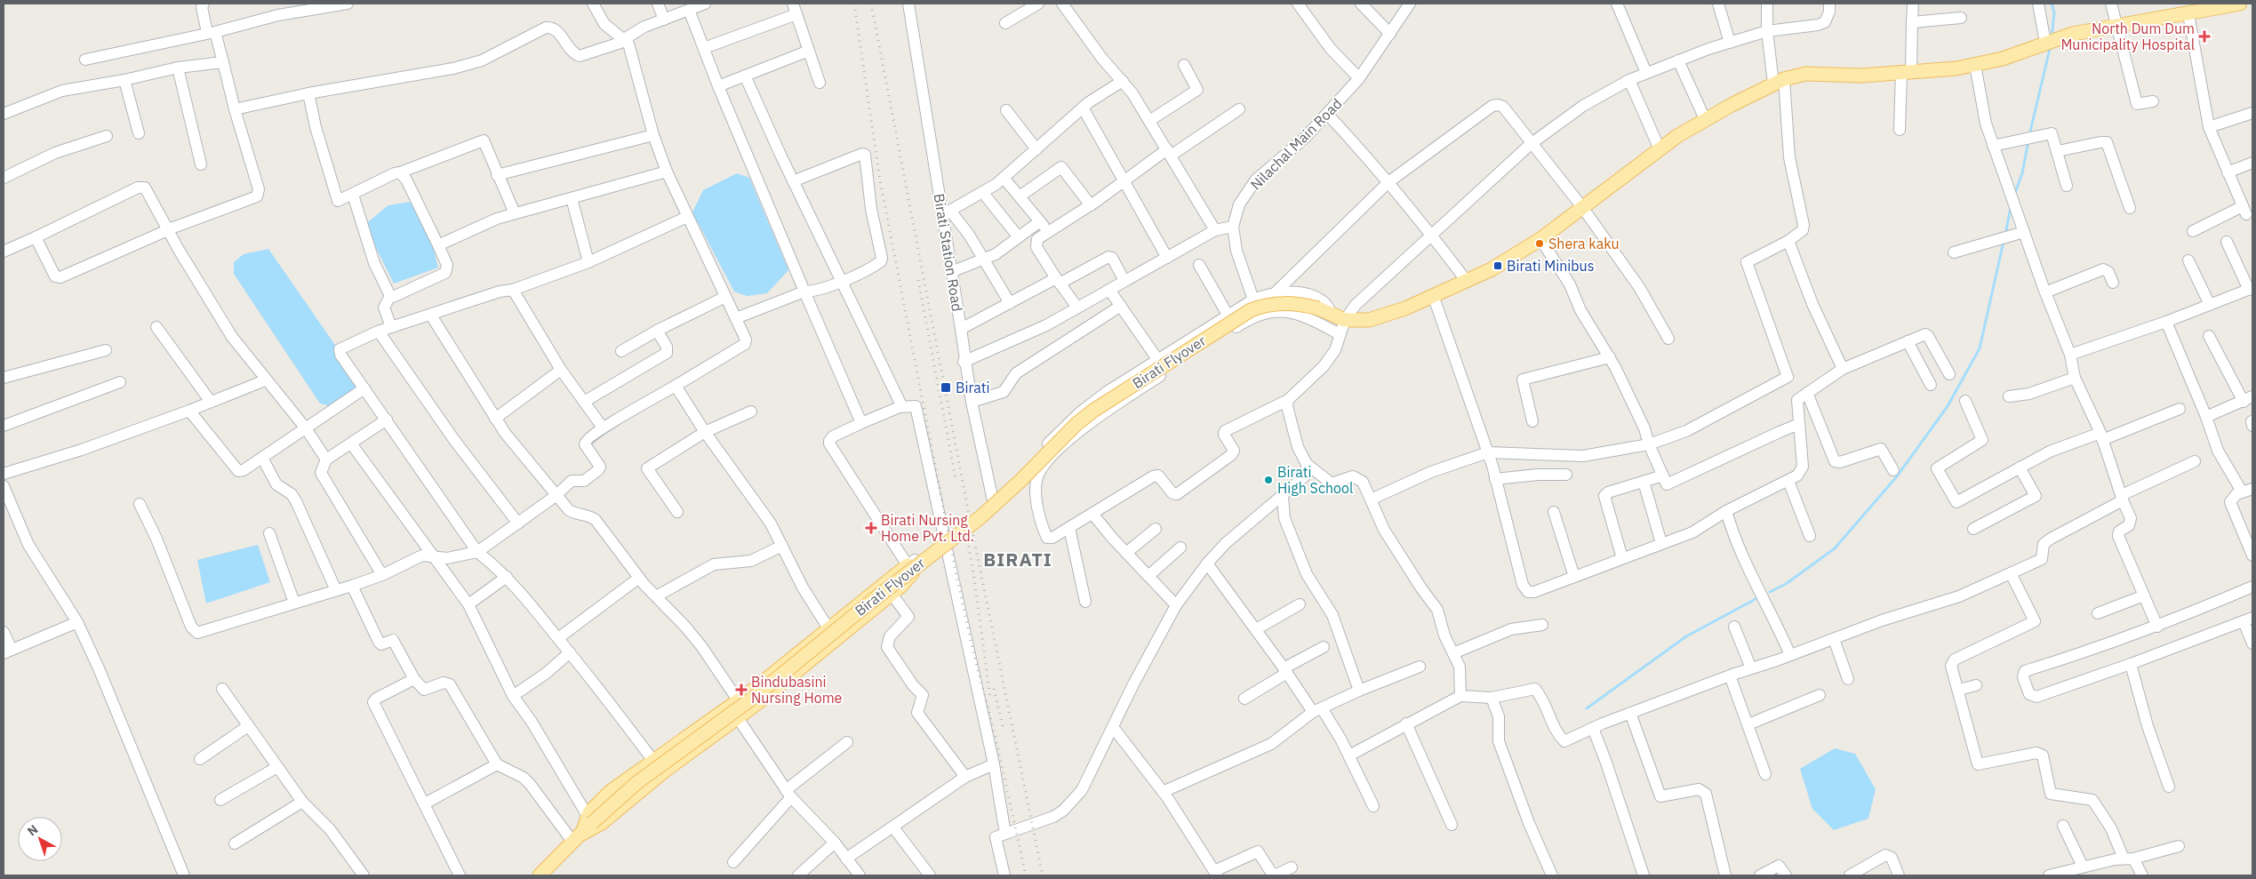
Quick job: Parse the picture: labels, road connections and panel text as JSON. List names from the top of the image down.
{
  "streets": {
    "main road": ["Birati Flyover"],
    "street": ["Nilachal Main Road", "Birati Station Road"]
  },
  "districts": ["BIRATI"],
  "places": {
    "health": ["North Dum Dum Municipality Hospital", "Birati Nursing Home Pvt. Ltd.", "Bindubasini Nursing Home"],
    "other": ["Shera kaku", "Birati High School"],
    "transit": ["Birati Minibus", "Birati"]
  },
  "north": "top left"
}
